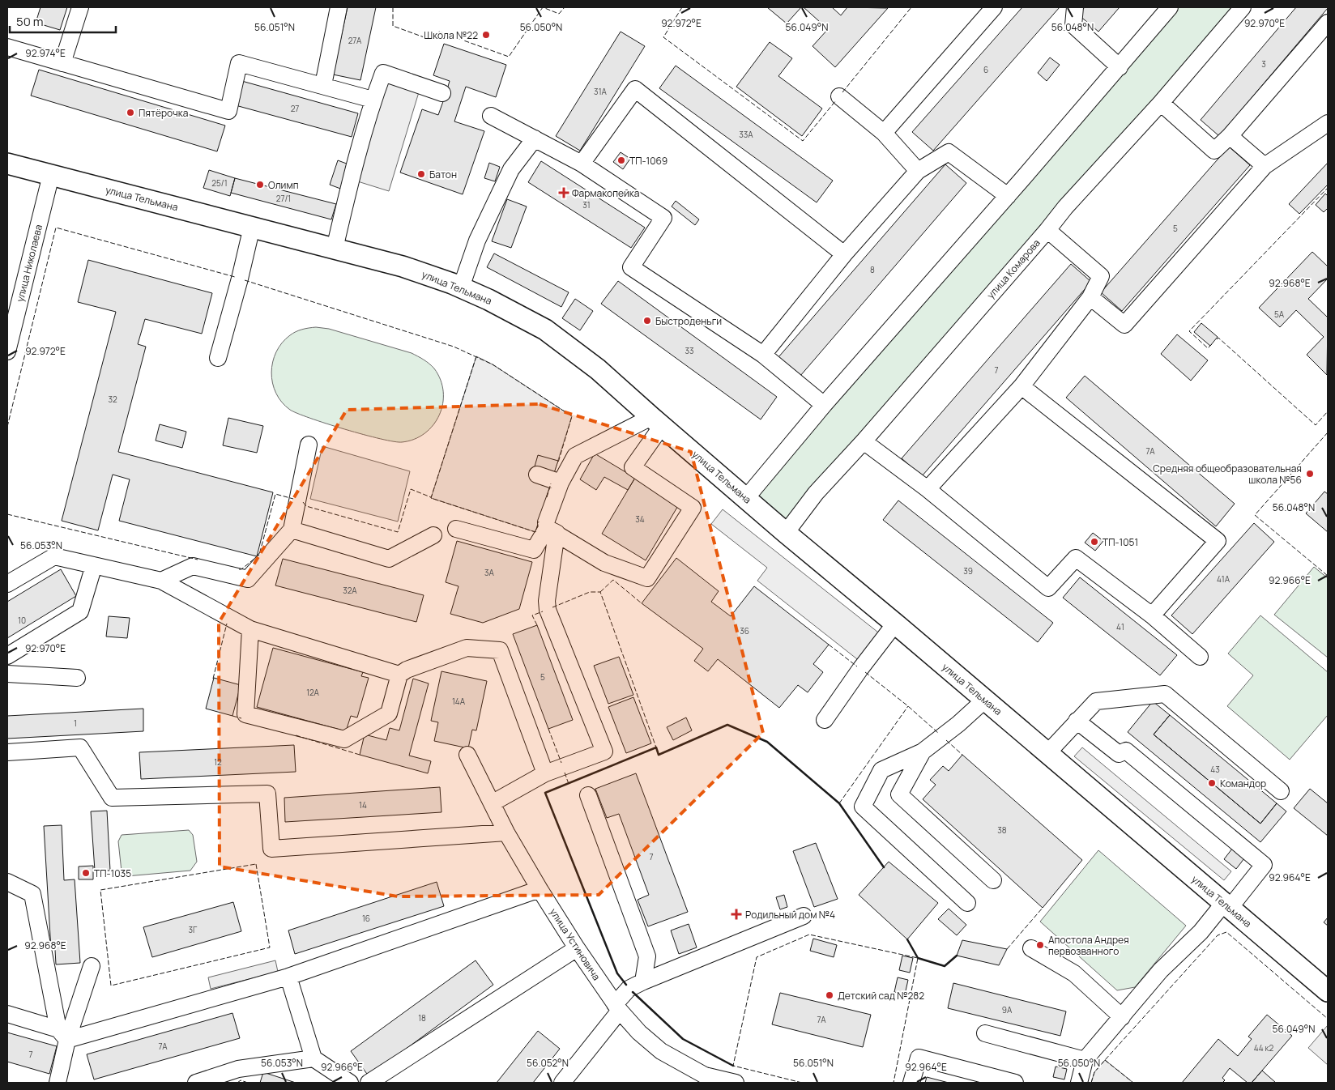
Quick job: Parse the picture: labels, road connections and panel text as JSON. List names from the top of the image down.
{
  "streets": {
    "main road": ["улица Тельмана"],
    "street": ["улица Николаева", "улица Комарова", "улица Устиновича"]
  },
  "crossings": [
    ["улица Тельмана", "улица Николаева"],
    ["улица Тельмана", "улица Комарова"]
  ],
  "places": {
    "other": [
      "Школа №22",
      "Пятёрочка",
      "ТП-1069",
      "Батон",
      "Олимп",
      "Быстроденьги",
      "Средняя общеобразовательная школа №56",
      "ТП-1051",
      "Командор",
      "ТП-1035",
      "Апостола Андрея первозванного",
      "Детский сад №282"
    ],
    "health": ["Фармакопейка", "Родильный дом №4"]
  },
  "house_numbers": [
    "27А",
    "3",
    "6",
    "31А",
    "27",
    "33А",
    "25/1",
    "27/1",
    "31",
    "5",
    "8",
    "5А",
    "33",
    "7",
    "32",
    "7А",
    "34",
    "39",
    "3А",
    "41А",
    "32А",
    "10",
    "41",
    "36",
    "5",
    "12А",
    "14А",
    "1",
    "12",
    "43",
    "14",
    "38",
    "7",
    "16",
    "3Г",
    "9А",
    "18",
    "7А",
    "7А",
    "44 к2",
    "7"
  ],
  "scale_bar": "50 m",
  "coordinates": [
    "92.972°E",
    "92.970°E",
    "56.051°N",
    "56.050°N",
    "56.049°N",
    "56.048°N",
    "92.974°E",
    "92.968°E",
    "56.053°N",
    "92.966°E",
    "92.964°E",
    "56.052°N"
  ]
}
